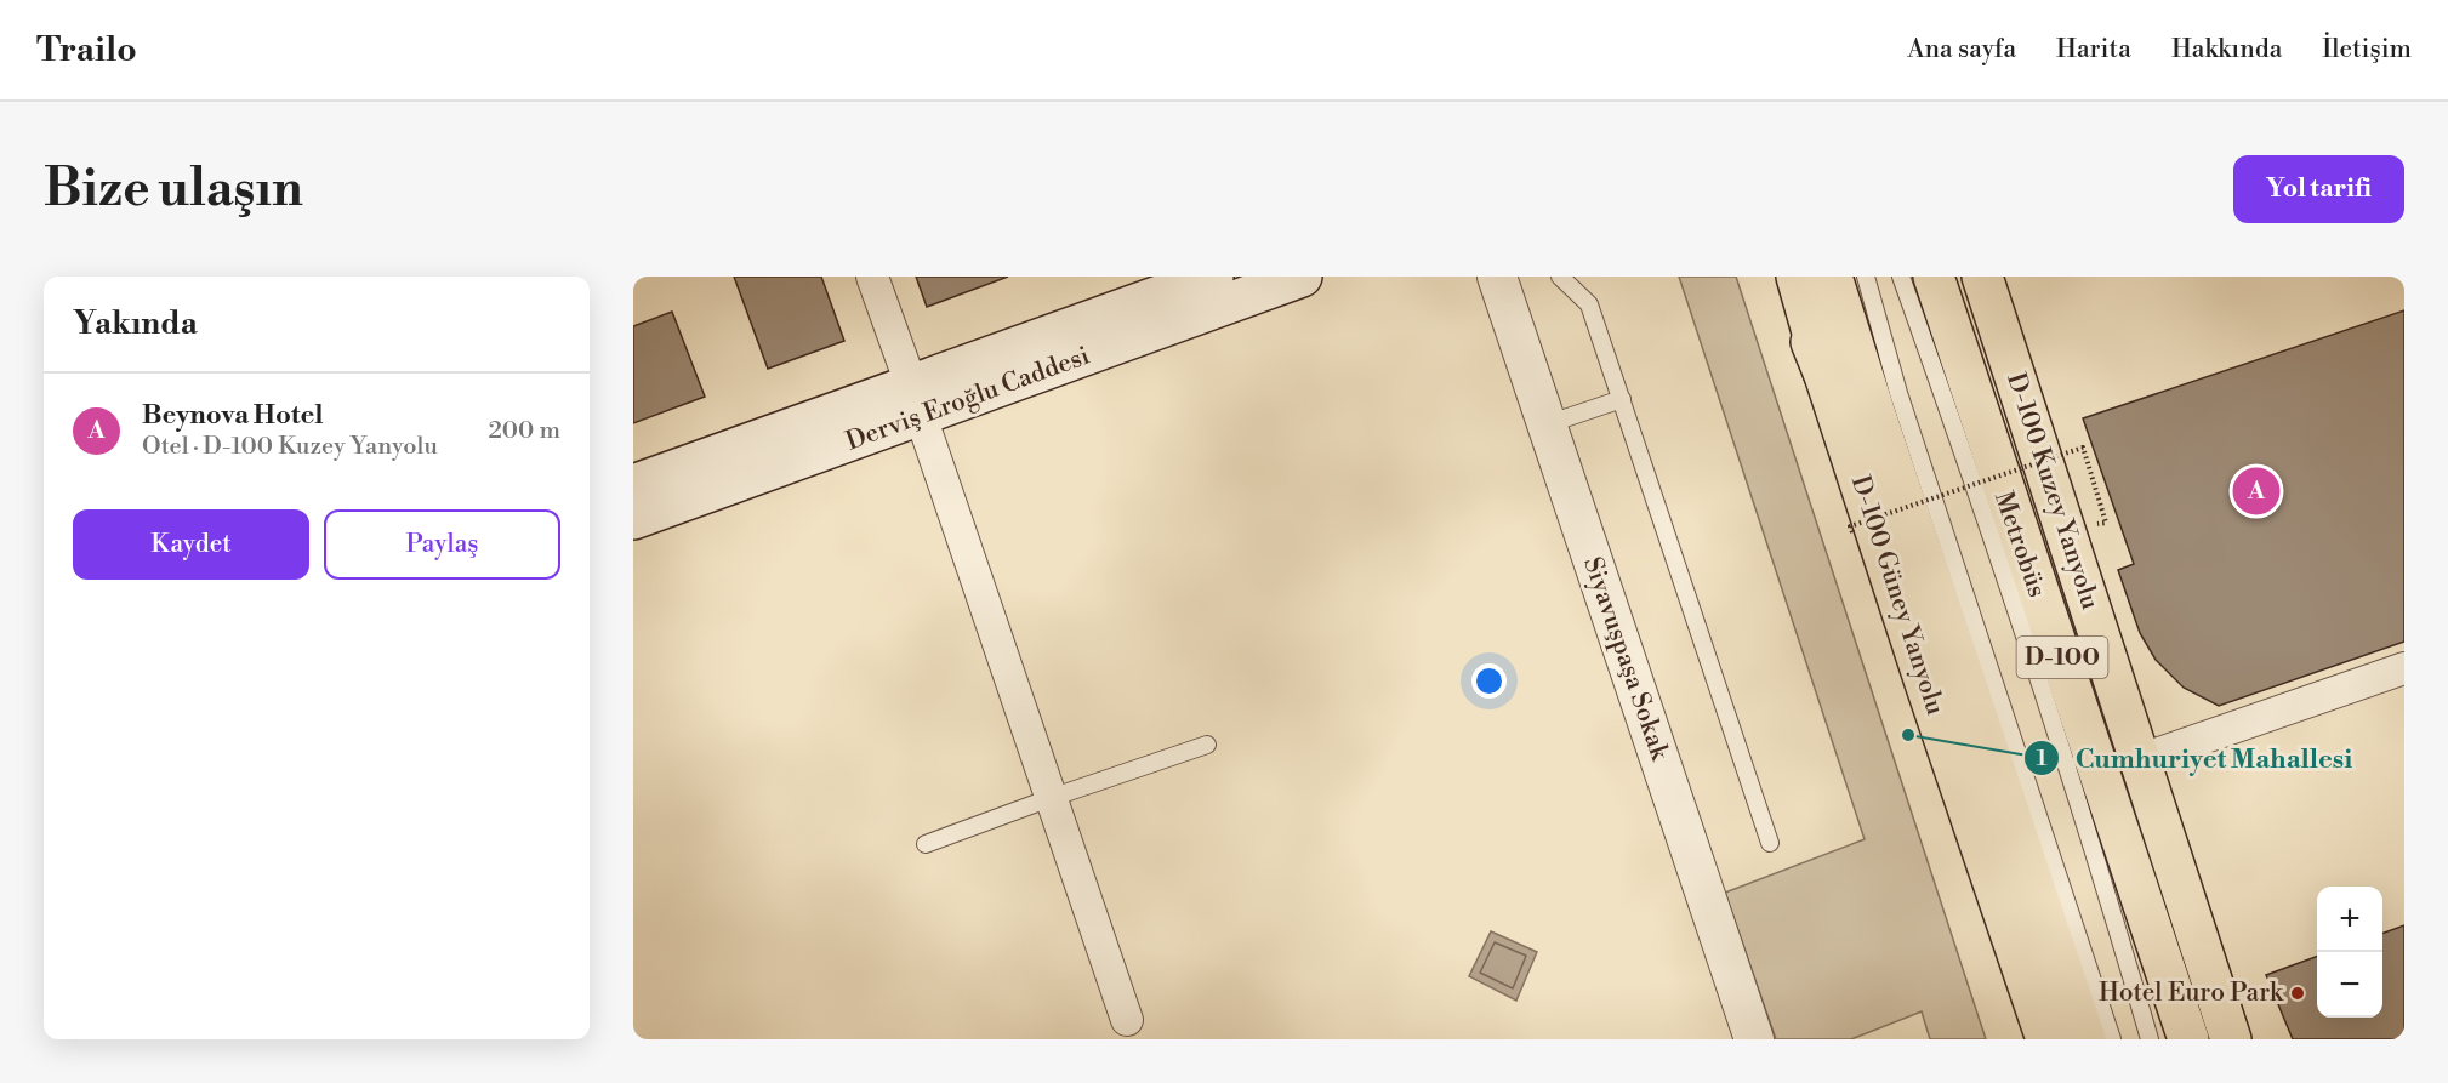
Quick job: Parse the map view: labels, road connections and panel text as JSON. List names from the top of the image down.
{
  "streets": {
    "main road": [
      "Derviş Eroğlu Caddesi",
      "D-100 Kuzey Yanyolu",
      "D-100 Güney Yanyolu",
      "D-100"
    ],
    "street": ["Siyavuşpaşa Sokak"],
    "lane": ["Metrobüs"]
  },
  "places": ["Cumhuriyet Mahallesi", "Hotel Euro Park"],
  "page": {
    "header": "Trailo",
    "nav": [
      "Ana sayfa",
      "Harita",
      "Hakkında",
      "İletişim"
    ],
    "buttons": [
      "Yol tarifi",
      ["Kaydet", "Paylaş"]
    ],
    "title": "Bize ulaşın",
    "heading": "Yakında",
    "list": [
      {
        "mark": "A",
        "name": "Beynova Hotel",
        "note": "Otel · D-100 Kuzey Yanyolu",
        "value": "200 m"
      }
    ],
    "pins": "A",
    "map_buttons": ["+", "−"]
  }
}
